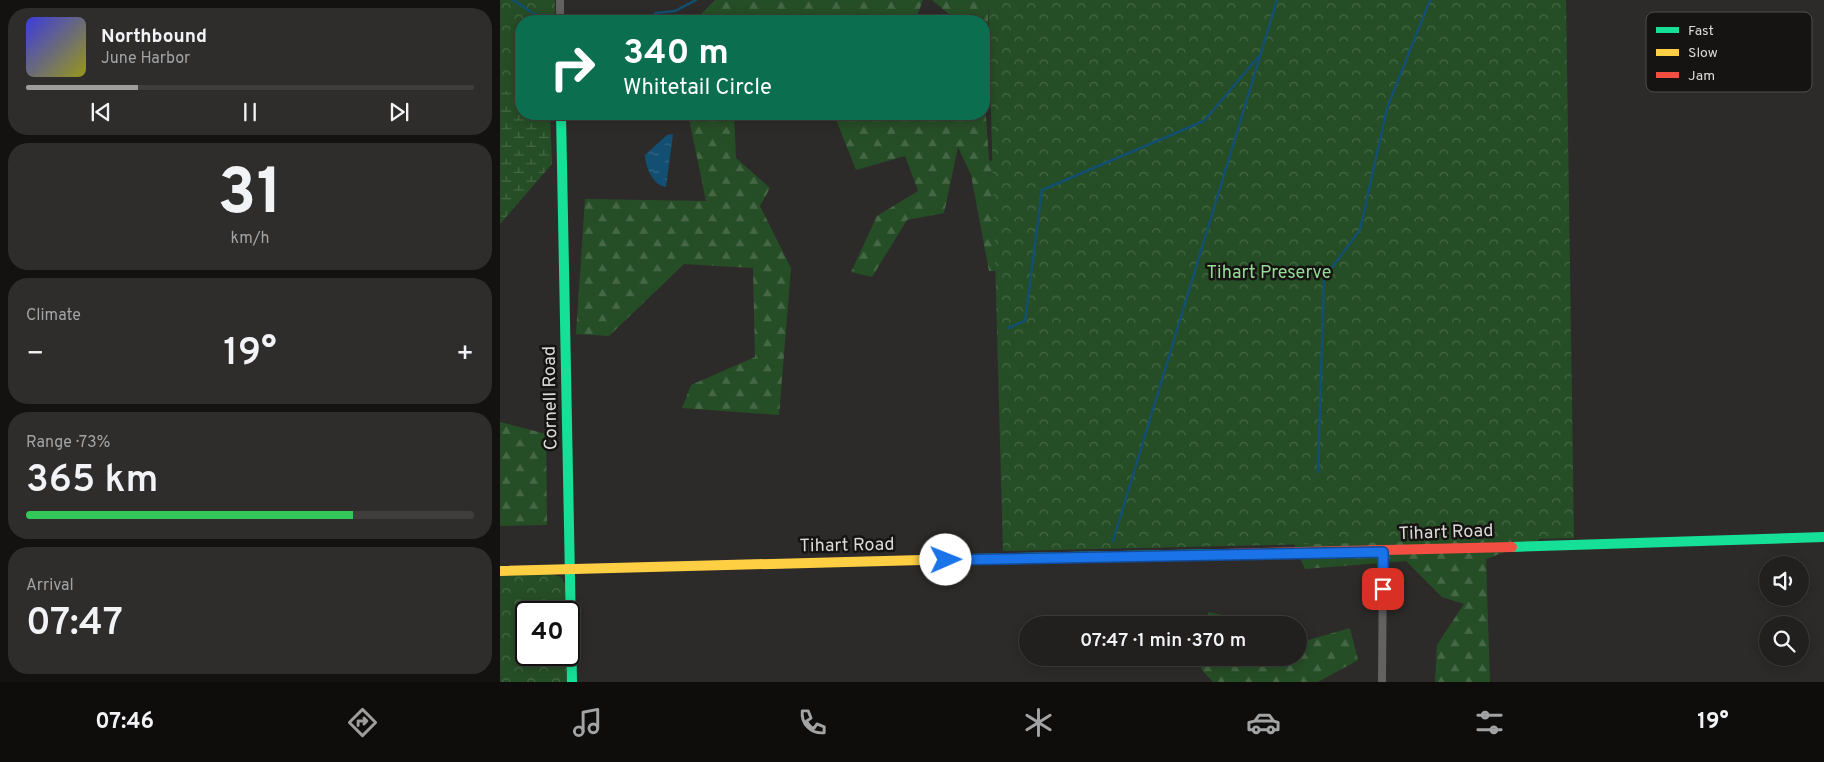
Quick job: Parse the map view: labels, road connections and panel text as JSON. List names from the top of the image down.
{
  "streets": {
    "street": ["Cornell Road", "Tihart Road"]
  },
  "crossings": [
    ["Cornell Road", "Tihart Road"]
  ],
  "parks": ["Tihart Preserve"],
  "legend": ["Fast", "Slow", "Jam"],
  "page": {
    "turn": ["340 m", "Whitetail Circle"],
    "song": ["Northbound", "June Harbor"],
    "tile": [
      ["31", "km/h"],
      "Climate",
      ["Range · 73%", "365 km"],
      ["Arrival", "07:47"]
    ],
    "heat": ["−", "19°", "+"],
    "limit": "40",
    "trip": "07:47 · 1 min · 370 m",
    "tabs": ["07:46", "19°"]
  }
}
